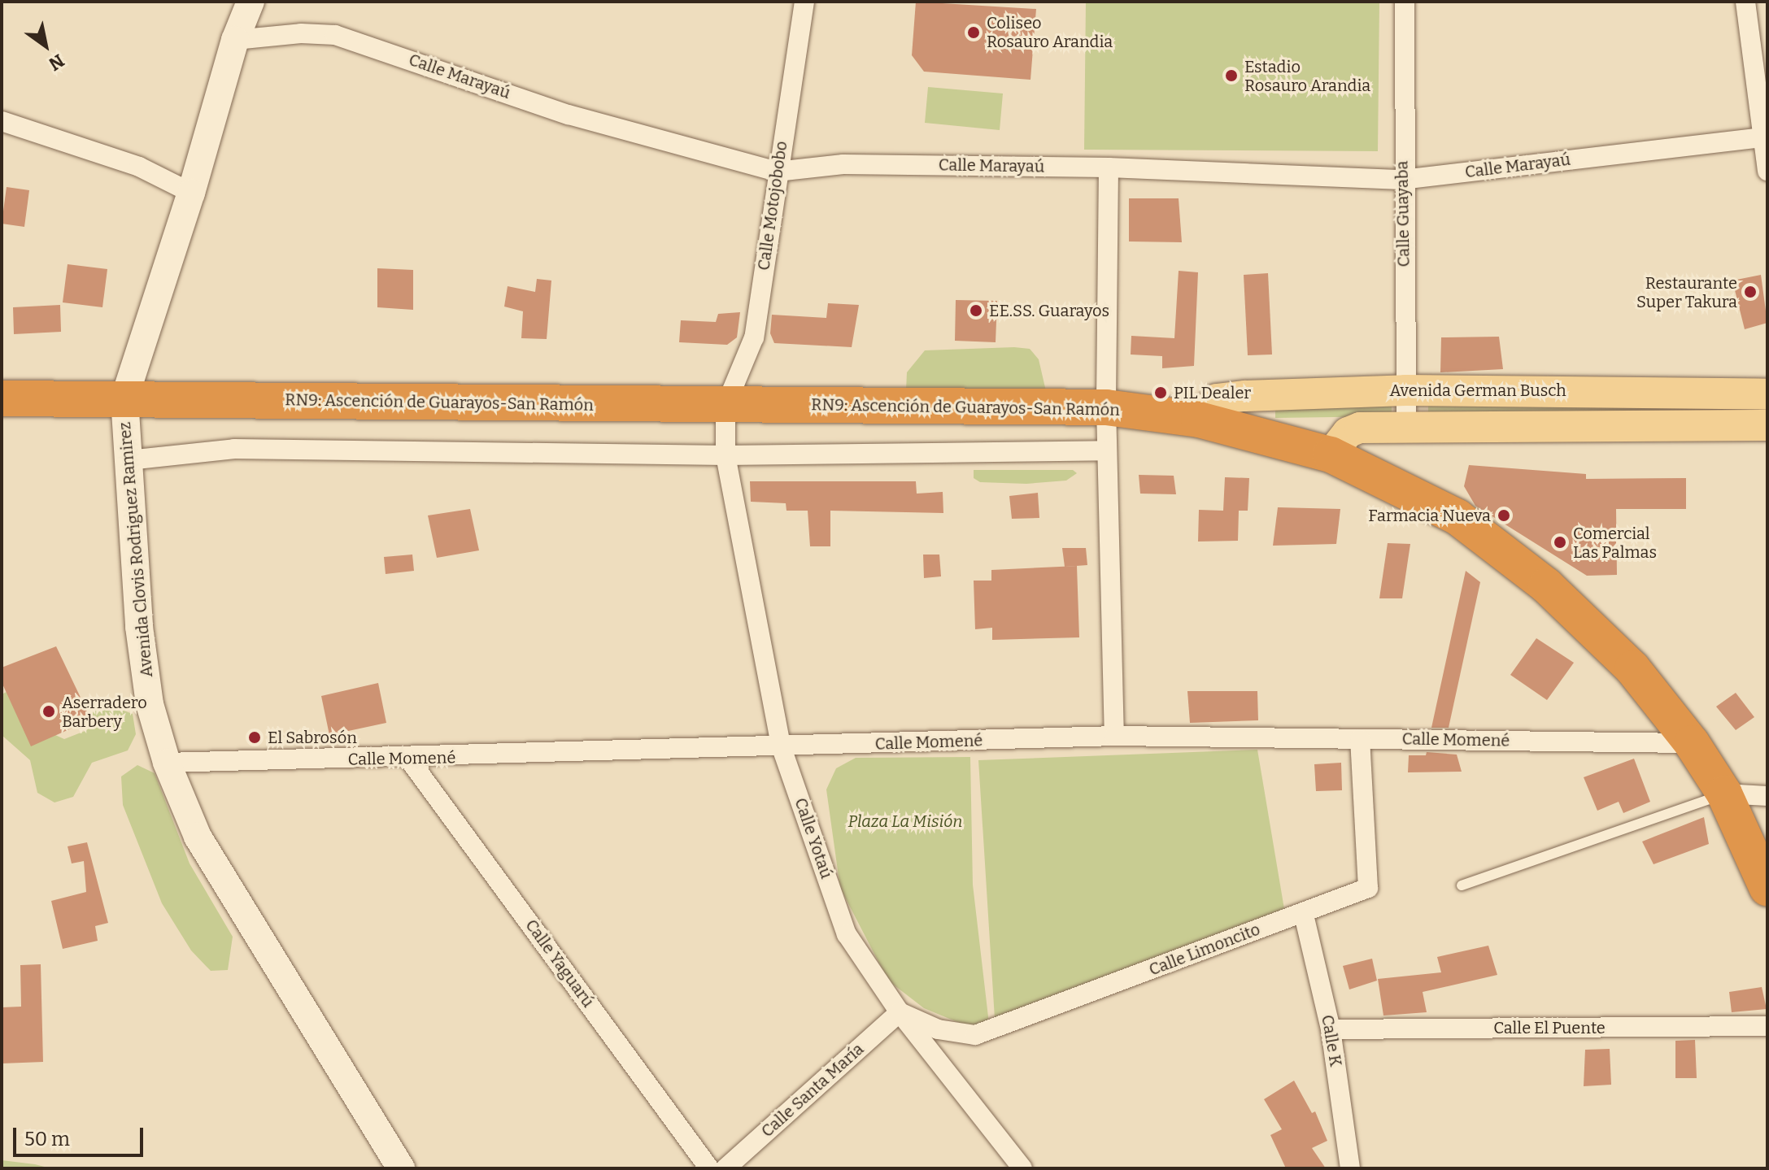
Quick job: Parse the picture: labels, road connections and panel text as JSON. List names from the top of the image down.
{
  "streets": {
    "highway": ["RN9: Ascención de Guarayos-San Ramón"],
    "main road": ["Avenida German Busch", "Avenida Clovis Rodriguez Ramirez"],
    "street": [
      "Calle Marayaú",
      "Calle Motojobobo",
      "Calle Guayaba",
      "Calle Momené",
      "Calle Yotaú",
      "Calle Limoncito",
      "Calle Yaguarú",
      "Calle El Puente",
      "Calle K",
      "Calle Santa María"
    ]
  },
  "crossings": [
    ["Calle Marayaú", "Calle Motojobobo"],
    ["Calle Marayaú", "Calle Guayaba"],
    ["Calle Marayaú", "Avenida Clovis Rodriguez Ramirez"],
    ["Calle Motojobobo", "RN9: Ascención de Guarayos-San Ramón"],
    ["Calle Motojobobo", "Calle Yotaú"],
    ["Calle Guayaba", "Avenida German Busch"],
    ["Avenida German Busch", "RN9: Ascención de Guarayos-San Ramón"],
    ["RN9: Ascención de Guarayos-San Ramón", "Avenida Clovis Rodriguez Ramirez"],
    ["RN9: Ascención de Guarayos-San Ramón", "Calle Momené"],
    ["RN9: Ascención de Guarayos-San Ramón", "Calle Yotaú"],
    ["Avenida Clovis Rodriguez Ramirez", "Calle Momené"],
    ["Calle Momené", "Calle Yotaú"],
    ["Calle Momené", "Calle Limoncito"],
    ["Calle Momené", "Calle Yaguarú"],
    ["Calle Yotaú", "Calle Limoncito"],
    ["Calle Yotaú", "Calle Santa María"],
    ["Calle Limoncito", "Calle K"],
    ["Calle Limoncito", "Calle Santa María"],
    ["Calle El Puente", "Calle K"]
  ],
  "parks": ["Plaza La Misión"],
  "places": [
    "Coliseo Rosauro Arandia",
    "Estadio Rosauro Arandia",
    "Restaurante Super Takura",
    "EE.SS. Guarayos",
    "PIL Dealer",
    "Farmacia Nueva",
    "Comercial Las Palmas",
    "Aserradero Barbery",
    "El Sabrosón"
  ],
  "scale_bar": "50 m",
  "north": "bottom right"
}
